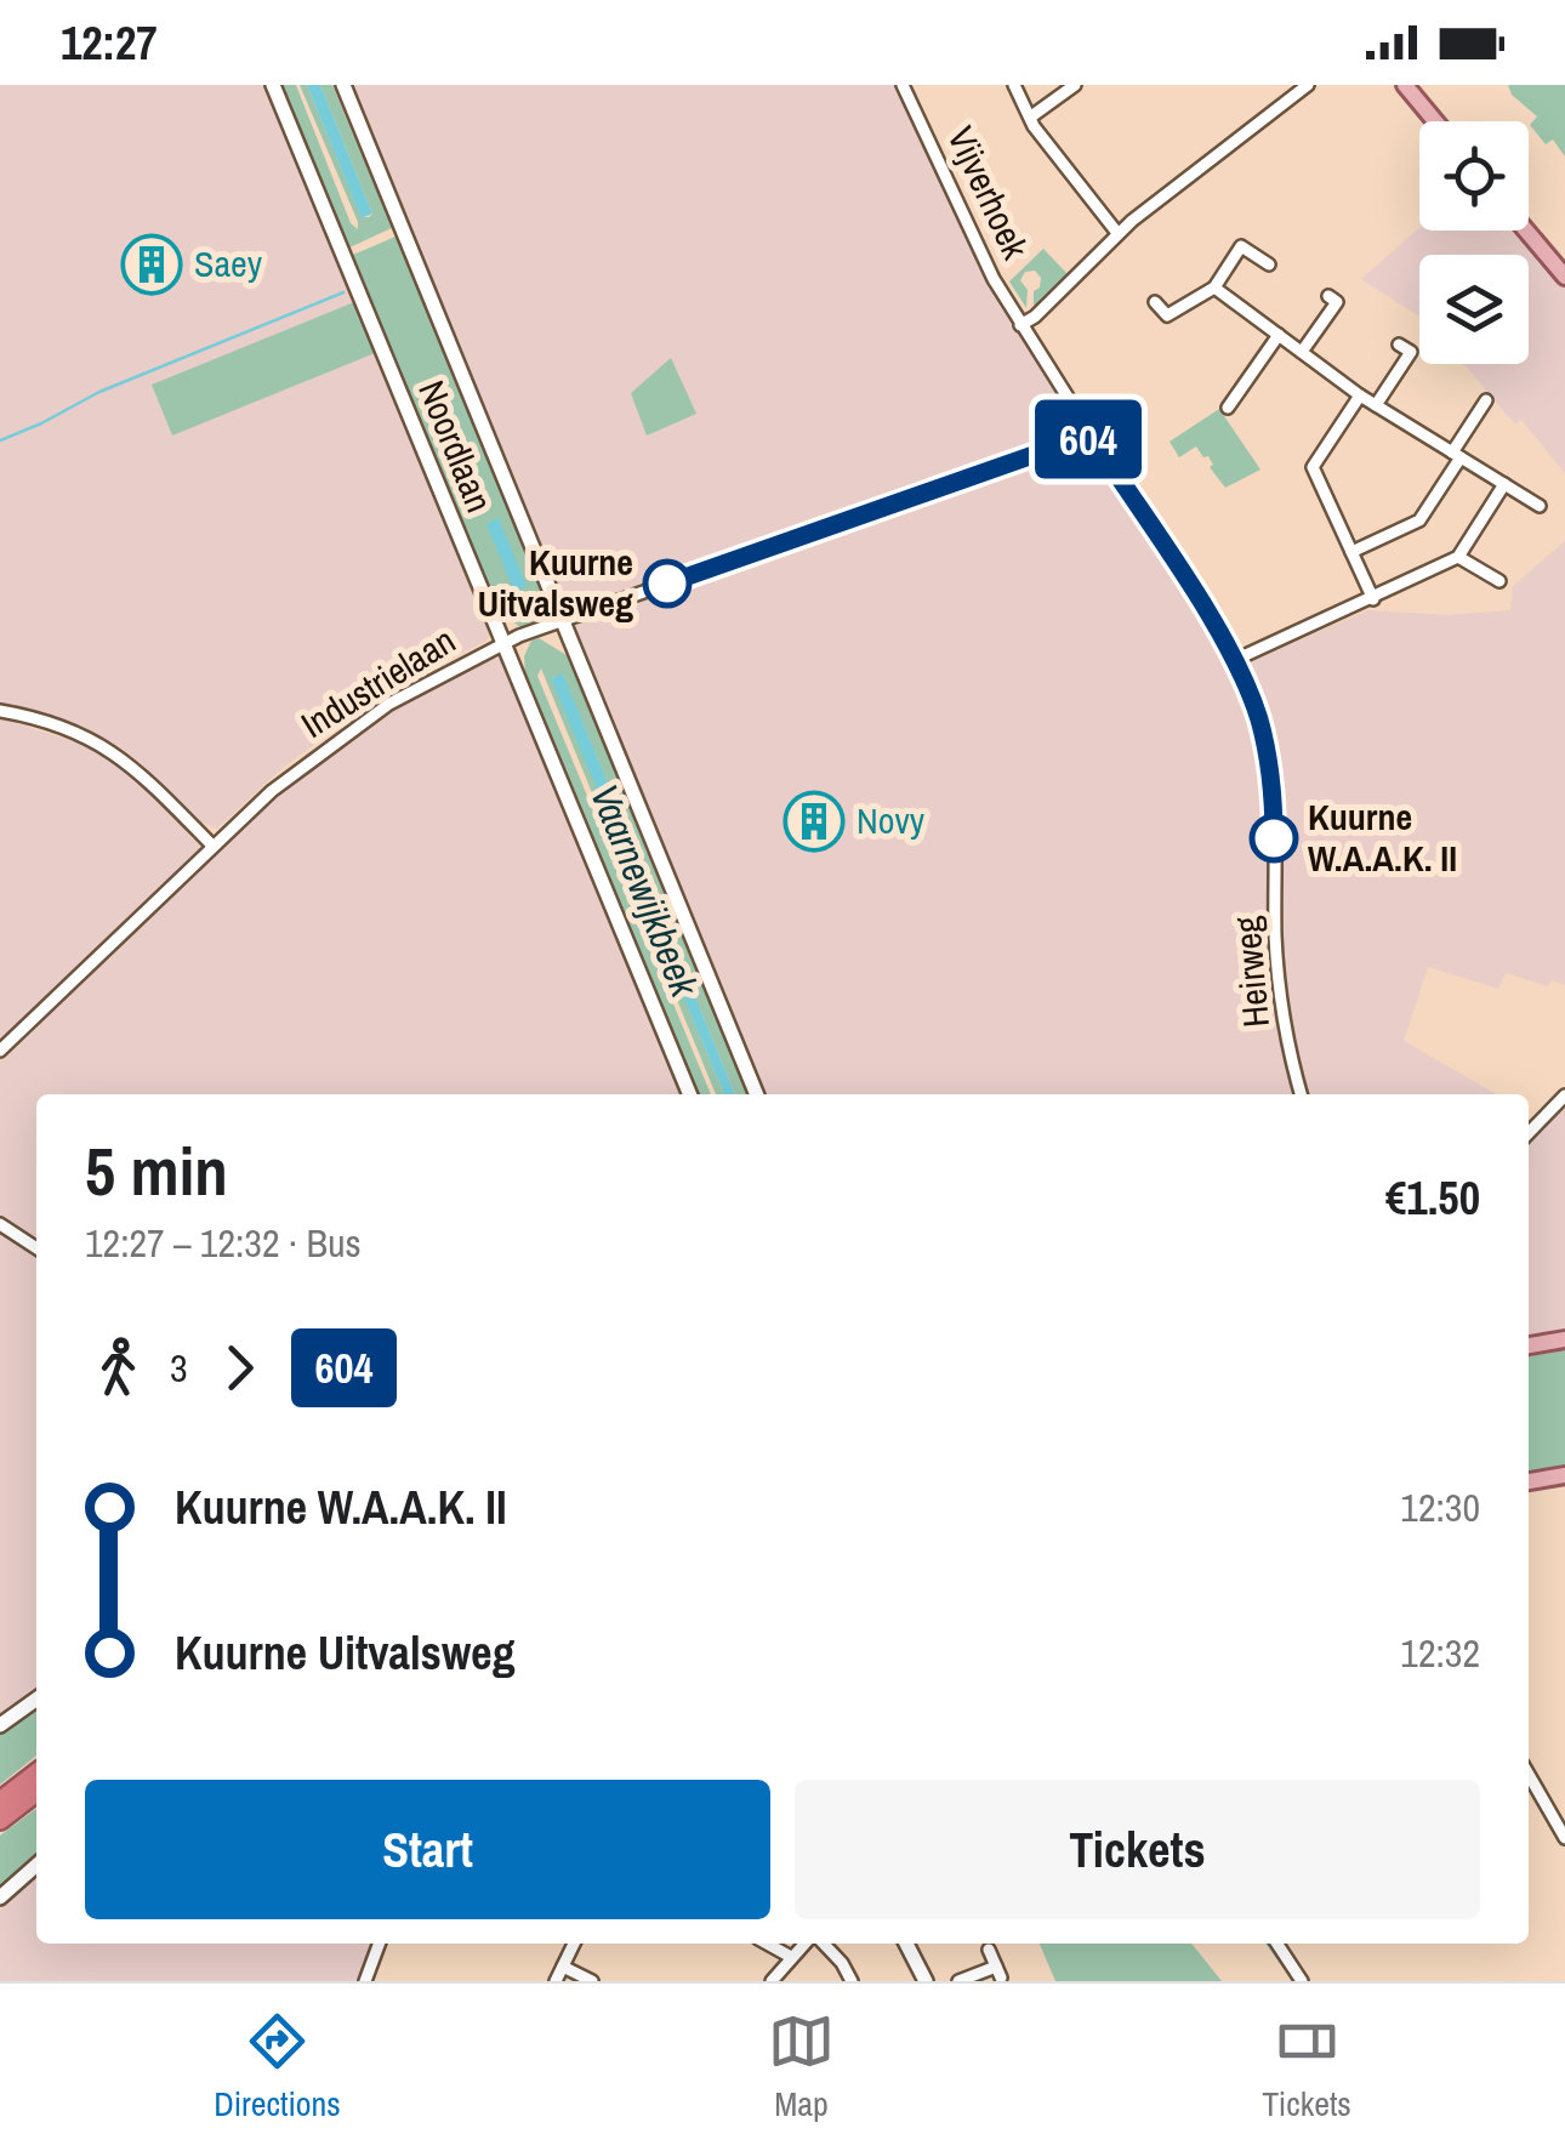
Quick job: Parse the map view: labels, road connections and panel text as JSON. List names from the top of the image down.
{
  "streets": {
    "street": [
      "Vijverhoek",
      "Noordlaan",
      "Industrielaan",
      "Heirweg"
    ]
  },
  "crossings": [
    ["Vijverhoek", "Heirweg"],
    ["Noordlaan", "Industrielaan"],
    ["Industrielaan", "Heirweg"]
  ],
  "water": ["Vaarnewijkbeek"],
  "places": {
    "building": ["Saey", "Novy"],
    "other": ["Kuurne Uitvalsweg", "Kuurne W.A.A.K. II"]
  },
  "lines": ["bus line 604"],
  "page": {
    "status": "12:27",
    "on_map": "604",
    "heading": ["5 min", "12:27 – 12:32 · Bus", "€1.50"],
    "legs": ["3", "604"],
    "list": [
      {
        "name": "Kuurne W.A.A.K. II",
        "value": "12:30"
      },
      {
        "name": "Kuurne Uitvalsweg",
        "value": "12:32"
      }
    ],
    "buttons": ["Start", "Tickets"],
    "tabs": ["Directions", "Map", "Tickets"]
  }
}
